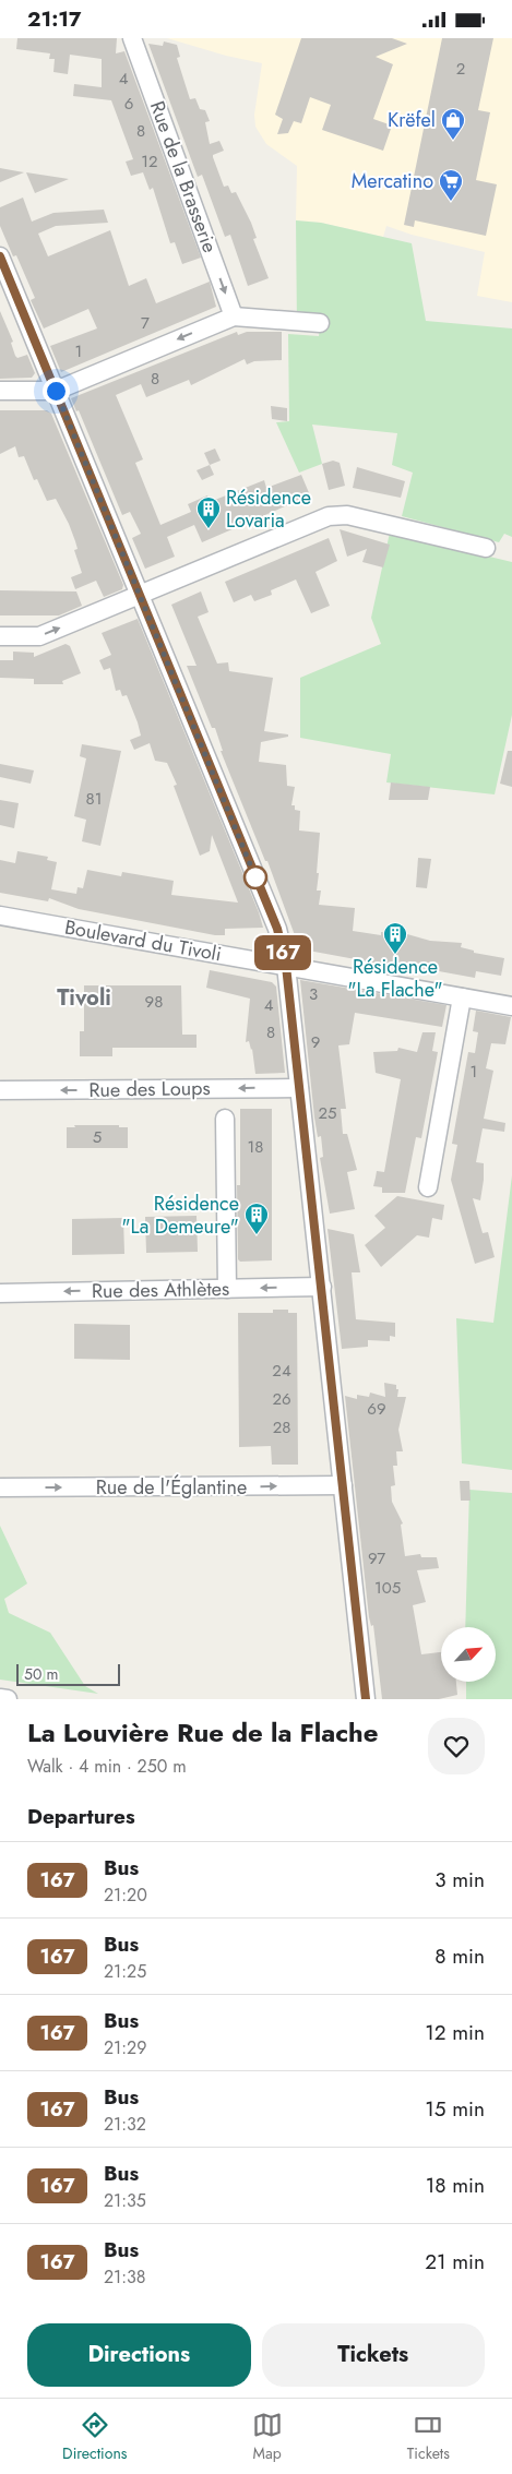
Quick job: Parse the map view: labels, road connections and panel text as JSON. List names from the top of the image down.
{
  "streets": {
    "street": [
      "Rue de la Brasserie",
      "Boulevard du Tivoli",
      "Rue des Loups",
      "Rue des Athlètes",
      "Rue de l'Églantine"
    ]
  },
  "one_way": [
    "Rue de la Brasserie",
    "Rue des Loups",
    "Rue des Athlètes",
    "Rue de l'Églantine"
  ],
  "districts": ["Tivoli"],
  "places": {
    "shop": ["Krëfel"],
    "supermarket": ["Mercatino"],
    "building": ["Résidence Lovaria", "Résidence \"La Flache\"", "Résidence \"La Demeure\""]
  },
  "lines": ["bus line 167"],
  "house_numbers": [
    "2",
    "4",
    "6",
    "8",
    "12",
    "7",
    "1",
    "8",
    "81",
    "3",
    "98",
    "4",
    "8",
    "9",
    "1",
    "25",
    "5",
    "18",
    "24",
    "26",
    "69",
    "28",
    "97",
    "105"
  ],
  "scale_bar": "50 m",
  "north": "top right",
  "page": {
    "status": "21:17",
    "on_map": "167",
    "scale": "50 m",
    "heading": [
      ["La Louvière Rue de la Flache", "Walk · 4 min · 250 m"],
      "Departures"
    ],
    "list": [
      {
        "mark": "167",
        "name": "Bus",
        "note": "21:20",
        "value": "3 min"
      },
      {
        "mark": "167",
        "name": "Bus",
        "note": "21:25",
        "value": "8 min"
      },
      {
        "mark": "167",
        "name": "Bus",
        "note": "21:29",
        "value": "12 min"
      },
      {
        "mark": "167",
        "name": "Bus",
        "note": "21:32",
        "value": "15 min"
      },
      {
        "mark": "167",
        "name": "Bus",
        "note": "21:35",
        "value": "18 min"
      },
      {
        "mark": "167",
        "name": "Bus",
        "note": "21:38",
        "value": "21 min"
      }
    ],
    "buttons": ["Directions", "Tickets"],
    "tabs": ["Directions", "Map", "Tickets"]
  }
}
